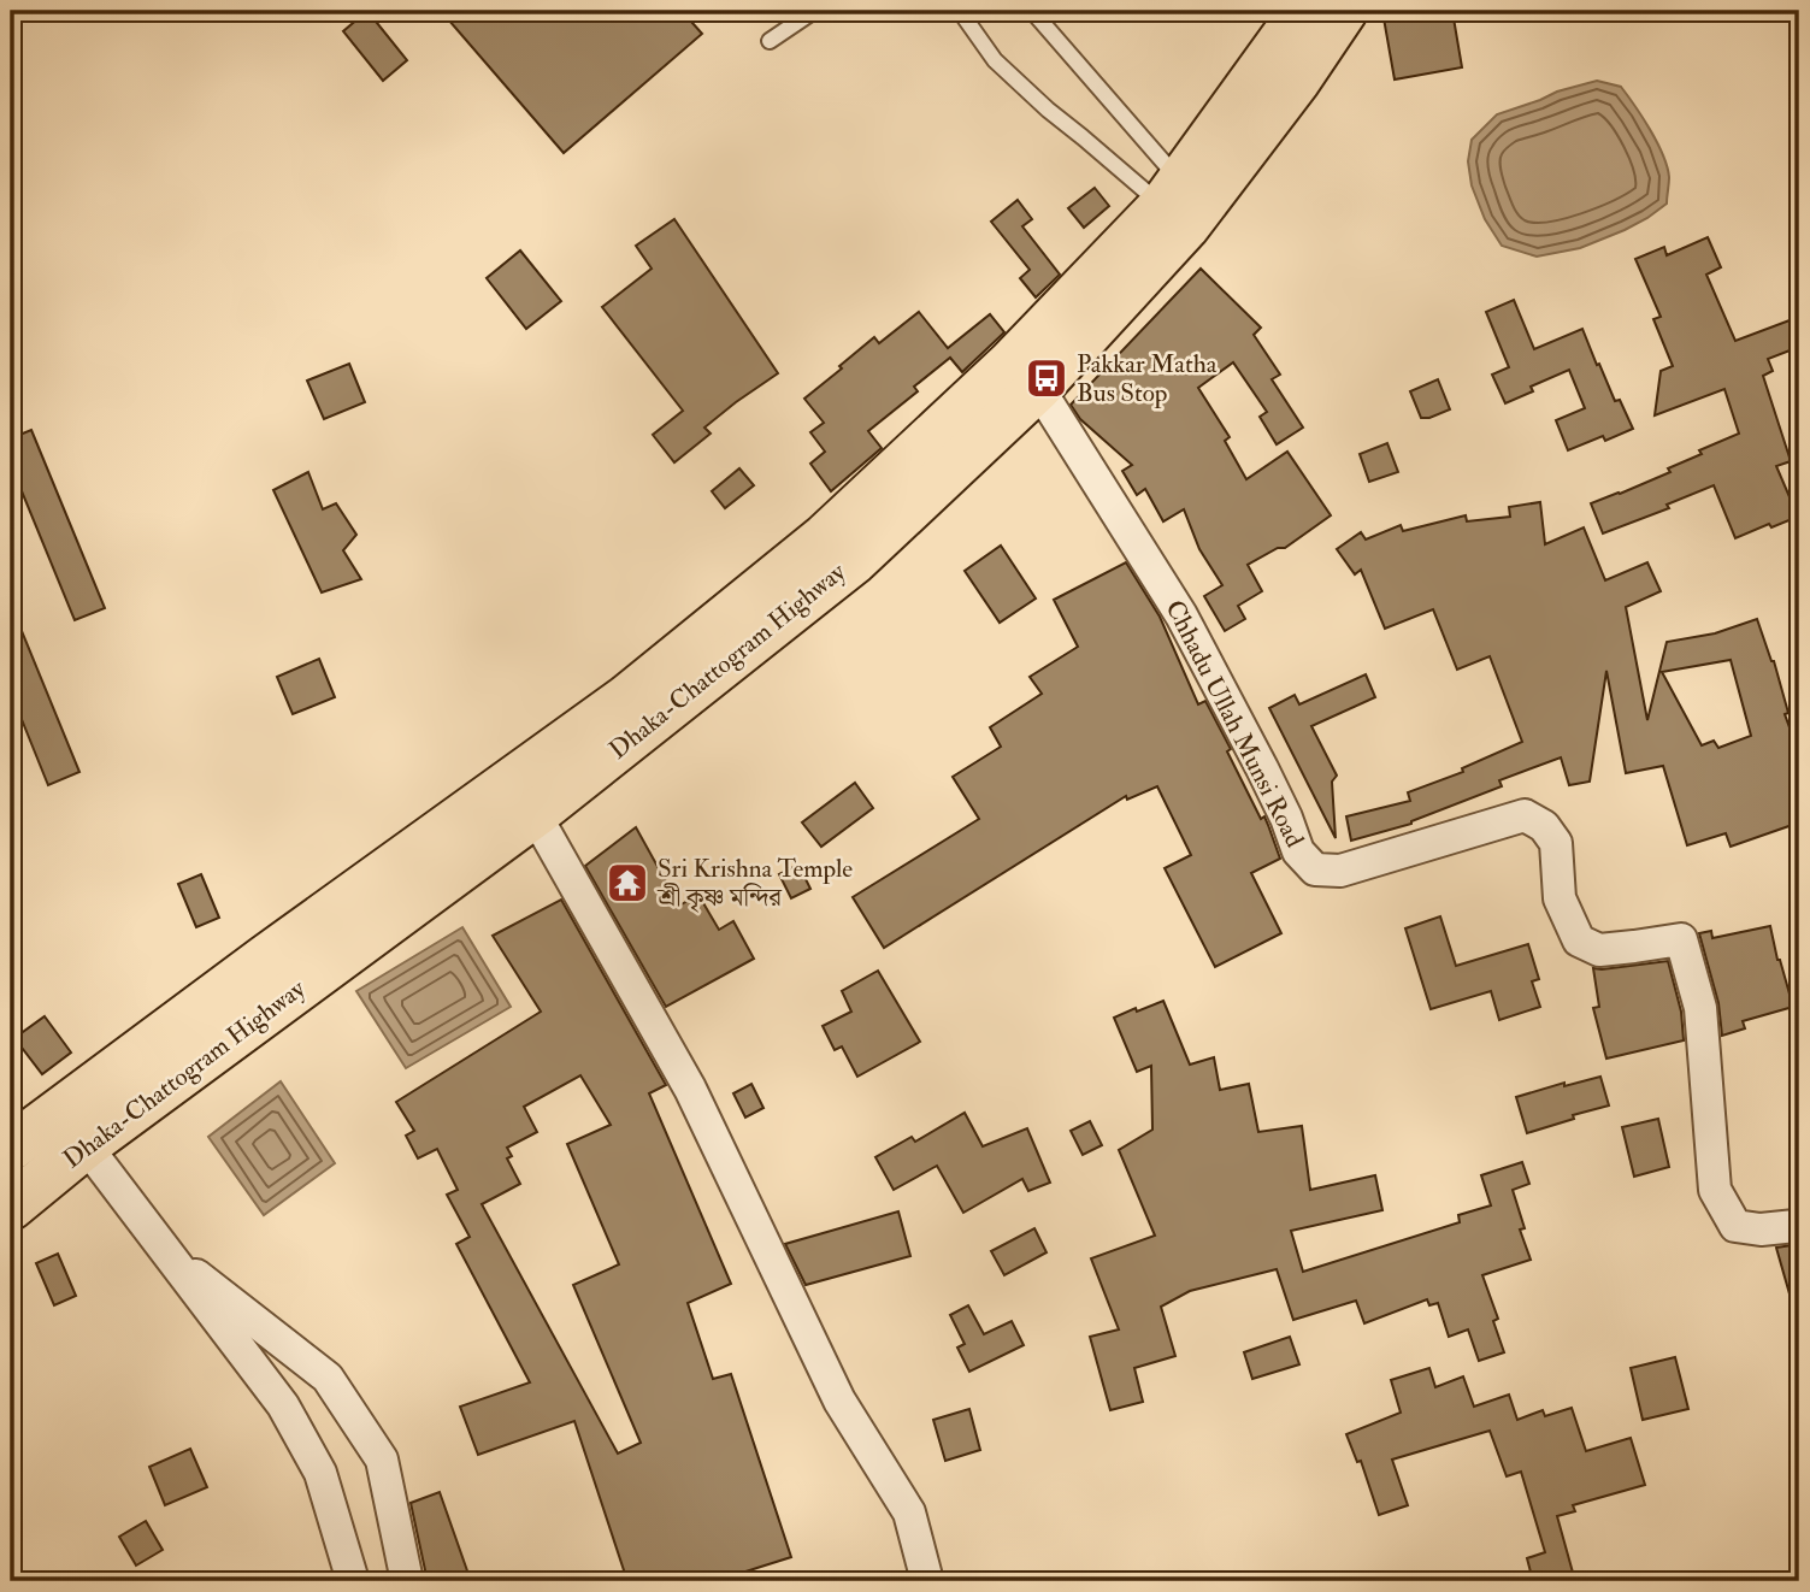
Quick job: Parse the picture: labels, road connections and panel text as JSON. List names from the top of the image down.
{
  "streets": {
    "highway": ["Dhaka-Chattogram Highway"],
    "street": ["Chhadu Ullah Munsi Road"]
  },
  "crossings": [
    ["Dhaka-Chattogram Highway", "Chhadu Ullah Munsi Road"]
  ],
  "places": {
    "bus stop": ["Pakkar Matha Bus Stop"],
    "temple": ["Sri Krishna Temple শ্রী কৃষ্ণ মন্দির"]
  }
}
